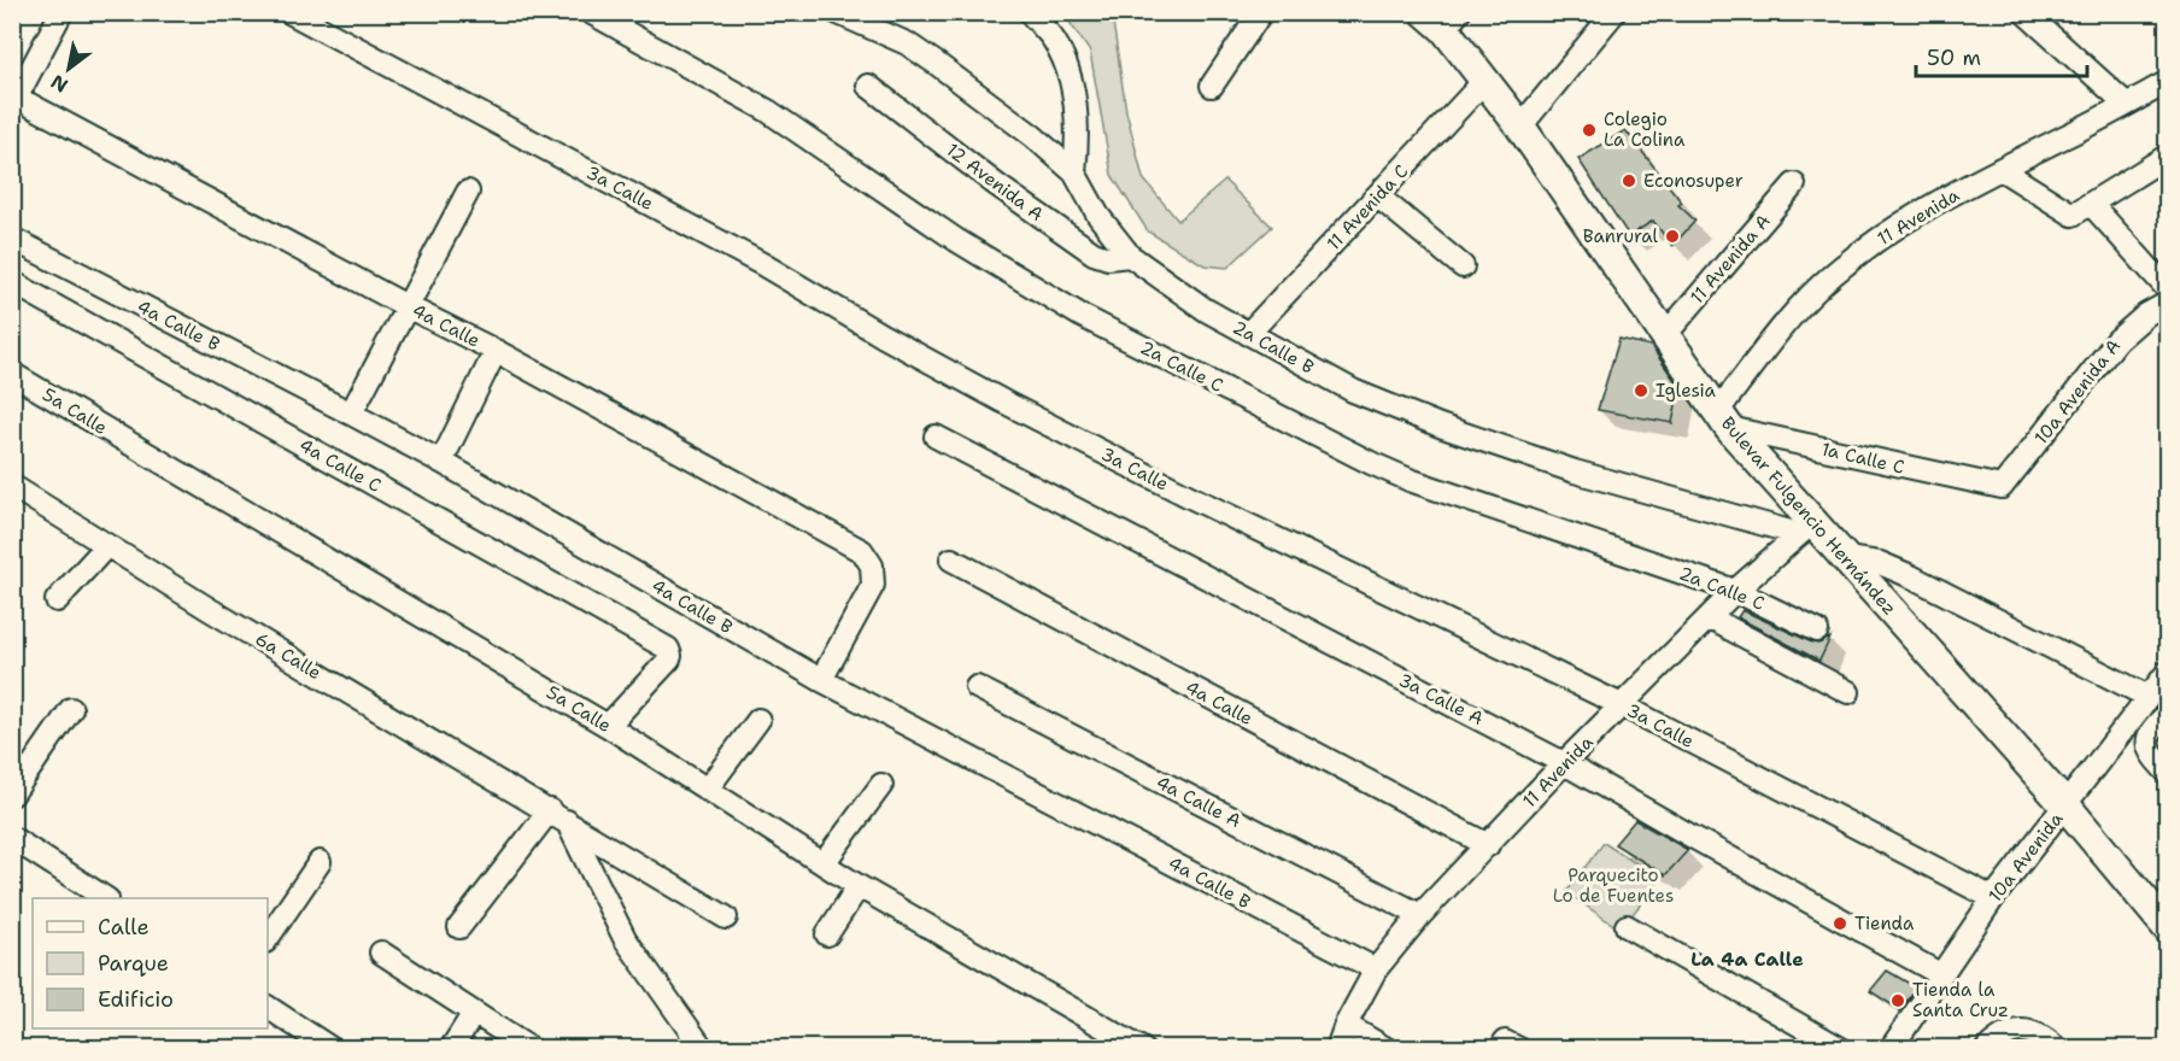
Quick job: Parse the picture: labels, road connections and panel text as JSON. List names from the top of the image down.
{
  "streets": {
    "street": [
      "12 Avenida A",
      "3a Calle",
      "11 Avenida C",
      "11 Avenida",
      "11 Avenida A",
      "4a Calle B",
      "4a Calle",
      "2a Calle B",
      "2a Calle C",
      "10a Avenida A",
      "5a Calle",
      "1a Calle C",
      "4a Calle C",
      "Bulevar Fulgencio Hernández",
      "6a Calle",
      "3a Calle A",
      "4a Calle A",
      "10a Avenida"
    ]
  },
  "crossings": [
    ["12 Avenida A", "2a Calle B"],
    ["3a Calle", "11 Avenida"],
    ["3a Calle", "10a Avenida"],
    ["11 Avenida C", "2a Calle B"],
    ["11 Avenida C", "Bulevar Fulgencio Hernández"],
    ["11 Avenida", "4a Calle B"],
    ["11 Avenida", "4a Calle"],
    ["11 Avenida", "2a Calle B"],
    ["11 Avenida", "2a Calle C"],
    ["11 Avenida", "1a Calle C"],
    ["11 Avenida", "Bulevar Fulgencio Hernández"],
    ["11 Avenida", "3a Calle A"],
    ["11 Avenida", "4a Calle A"],
    ["11 Avenida A", "Bulevar Fulgencio Hernández"],
    ["4a Calle B", "4a Calle"],
    ["2a Calle B", "Bulevar Fulgencio Hernández"],
    ["10a Avenida A", "1a Calle C"],
    ["5a Calle", "4a Calle C"],
    ["1a Calle C", "Bulevar Fulgencio Hernández"],
    ["Bulevar Fulgencio Hernández", "10a Avenida"],
    ["3a Calle A", "10a Avenida"]
  ],
  "districts": ["La 4a Calle"],
  "parks": ["Parquecito Lo de Fuentes"],
  "places": [
    "Colegio La Colina",
    "Econosuper",
    "Banrural",
    "Iglesia",
    "Tienda",
    "Tienda la Santa Cruz"
  ],
  "legend": ["Calle", "Parque", "Edificio"],
  "scale_bar": "50 m",
  "north": "bottom left"
}
